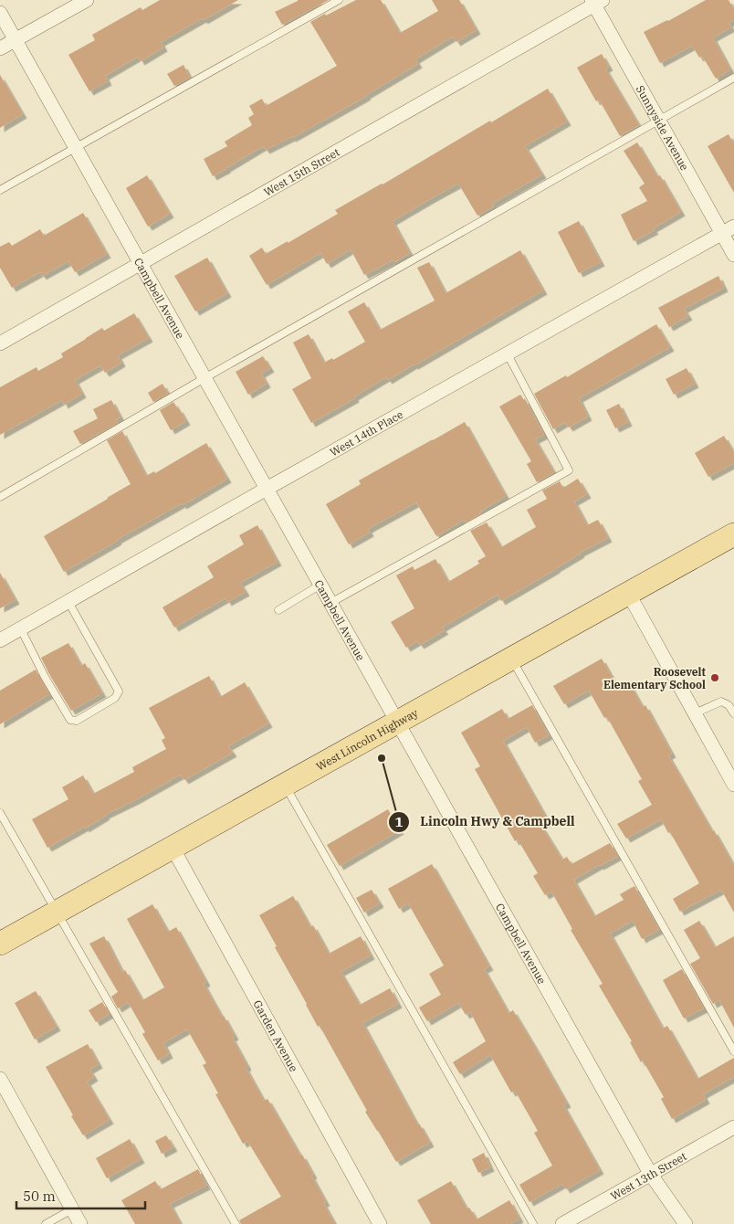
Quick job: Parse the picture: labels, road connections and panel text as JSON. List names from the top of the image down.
{
  "streets": {
    "main road": ["West Lincoln Highway"],
    "street": [
      "Sunnyside Avenue",
      "West 15th Street",
      "Campbell Avenue",
      "West 14th Place",
      "Garden Avenue",
      "West 13th Street"
    ]
  },
  "crossings": [
    ["Sunnyside Avenue", "West 15th Street"],
    ["Sunnyside Avenue", "West 14th Place"],
    ["West 15th Street", "Campbell Avenue"],
    ["Campbell Avenue", "West 14th Place"],
    ["Campbell Avenue", "West Lincoln Highway"],
    ["Campbell Avenue", "West 13th Street"],
    ["West Lincoln Highway", "Garden Avenue"]
  ],
  "places": ["Roosevelt Elementary School", "Lincoln Hwy & Campbell"],
  "scale_bar": "50 m"
}
